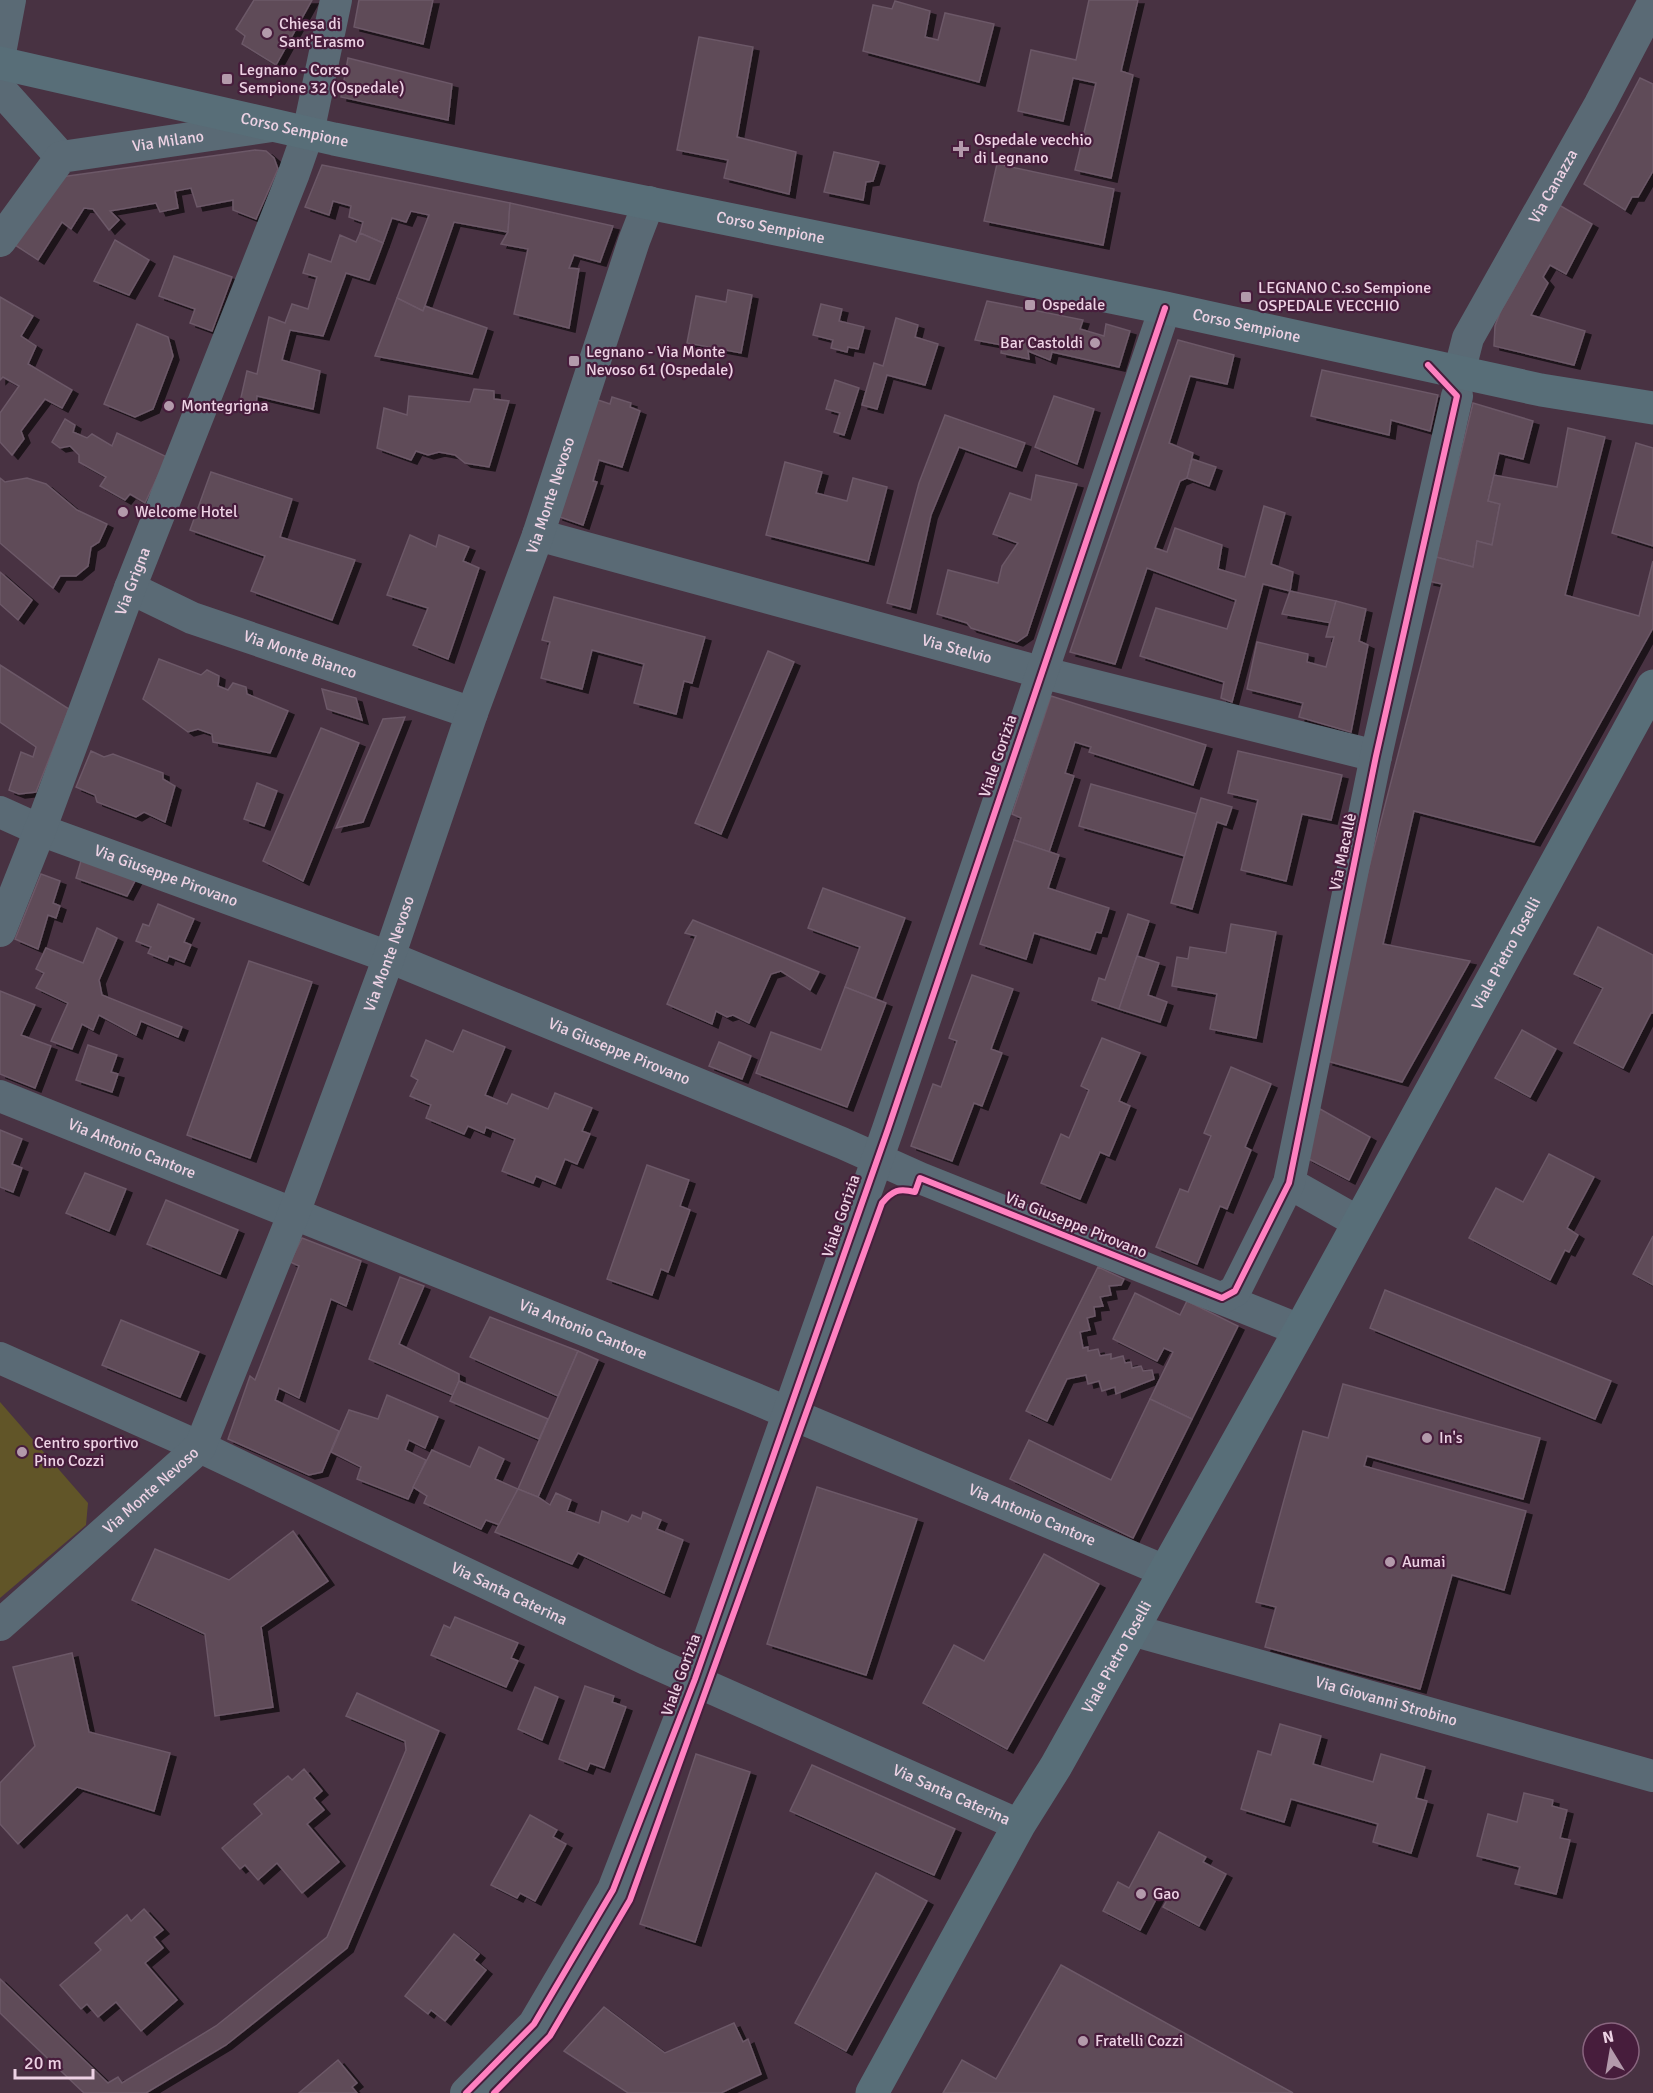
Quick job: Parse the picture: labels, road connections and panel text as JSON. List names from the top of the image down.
{
  "streets": {
    "main road": ["Corso Sempione", "Viale Pietro Toselli"],
    "street": [
      "Via Milano",
      "Via Canazza",
      "Via Monte Nevoso",
      "Via Grigna",
      "Via Stelvio",
      "Via Monte Bianco",
      "Viale Gorizia",
      "Via Macallè",
      "Via Giuseppe Pirovano",
      "Via Antonio Cantore",
      "Via Santa Caterina",
      "Via Giovanni Strobino"
    ]
  },
  "crossings": [
    ["Corso Sempione", "Via Milano"],
    ["Corso Sempione", "Via Canazza"],
    ["Corso Sempione", "Via Monte Nevoso"],
    ["Corso Sempione", "Via Grigna"],
    ["Corso Sempione", "Viale Gorizia"],
    ["Corso Sempione", "Via Macallè"],
    ["Via Canazza", "Via Macallè"],
    ["Via Monte Nevoso", "Via Stelvio"],
    ["Via Monte Nevoso", "Via Monte Bianco"],
    ["Via Monte Nevoso", "Via Giuseppe Pirovano"],
    ["Via Monte Nevoso", "Via Antonio Cantore"],
    ["Via Monte Nevoso", "Via Santa Caterina"],
    ["Via Grigna", "Via Monte Bianco"],
    ["Via Grigna", "Via Giuseppe Pirovano"],
    ["Via Stelvio", "Viale Gorizia"],
    ["Via Stelvio", "Via Macallè"],
    ["Viale Gorizia", "Via Giuseppe Pirovano"],
    ["Viale Gorizia", "Via Antonio Cantore"],
    ["Viale Gorizia", "Via Santa Caterina"],
    ["Via Macallè", "Via Giuseppe Pirovano"],
    ["Via Giuseppe Pirovano", "Viale Pietro Toselli"],
    ["Viale Pietro Toselli", "Via Antonio Cantore"],
    ["Viale Pietro Toselli", "Via Santa Caterina"],
    ["Viale Pietro Toselli", "Via Giovanni Strobino"]
  ],
  "places": {
    "other": [
      "Chiesa di Sant'Erasmo",
      "Bar Castoldi",
      "Montegrigna",
      "Welcome Hotel",
      "In's",
      "Centro sportivo Pino Cozzi",
      "Aumai",
      "Gao",
      "Fratelli Cozzi"
    ],
    "transit": [
      "Legnano - Corso Sempione 32 (Ospedale)",
      "LEGNANO C.so Sempione OSPEDALE VECCHIO",
      "Ospedale",
      "Legnano - Via Monte Nevoso 61 (Ospedale)"
    ],
    "health": ["Ospedale vecchio di Legnano"]
  },
  "scale_bar": "20 m",
  "north": "top"
}
